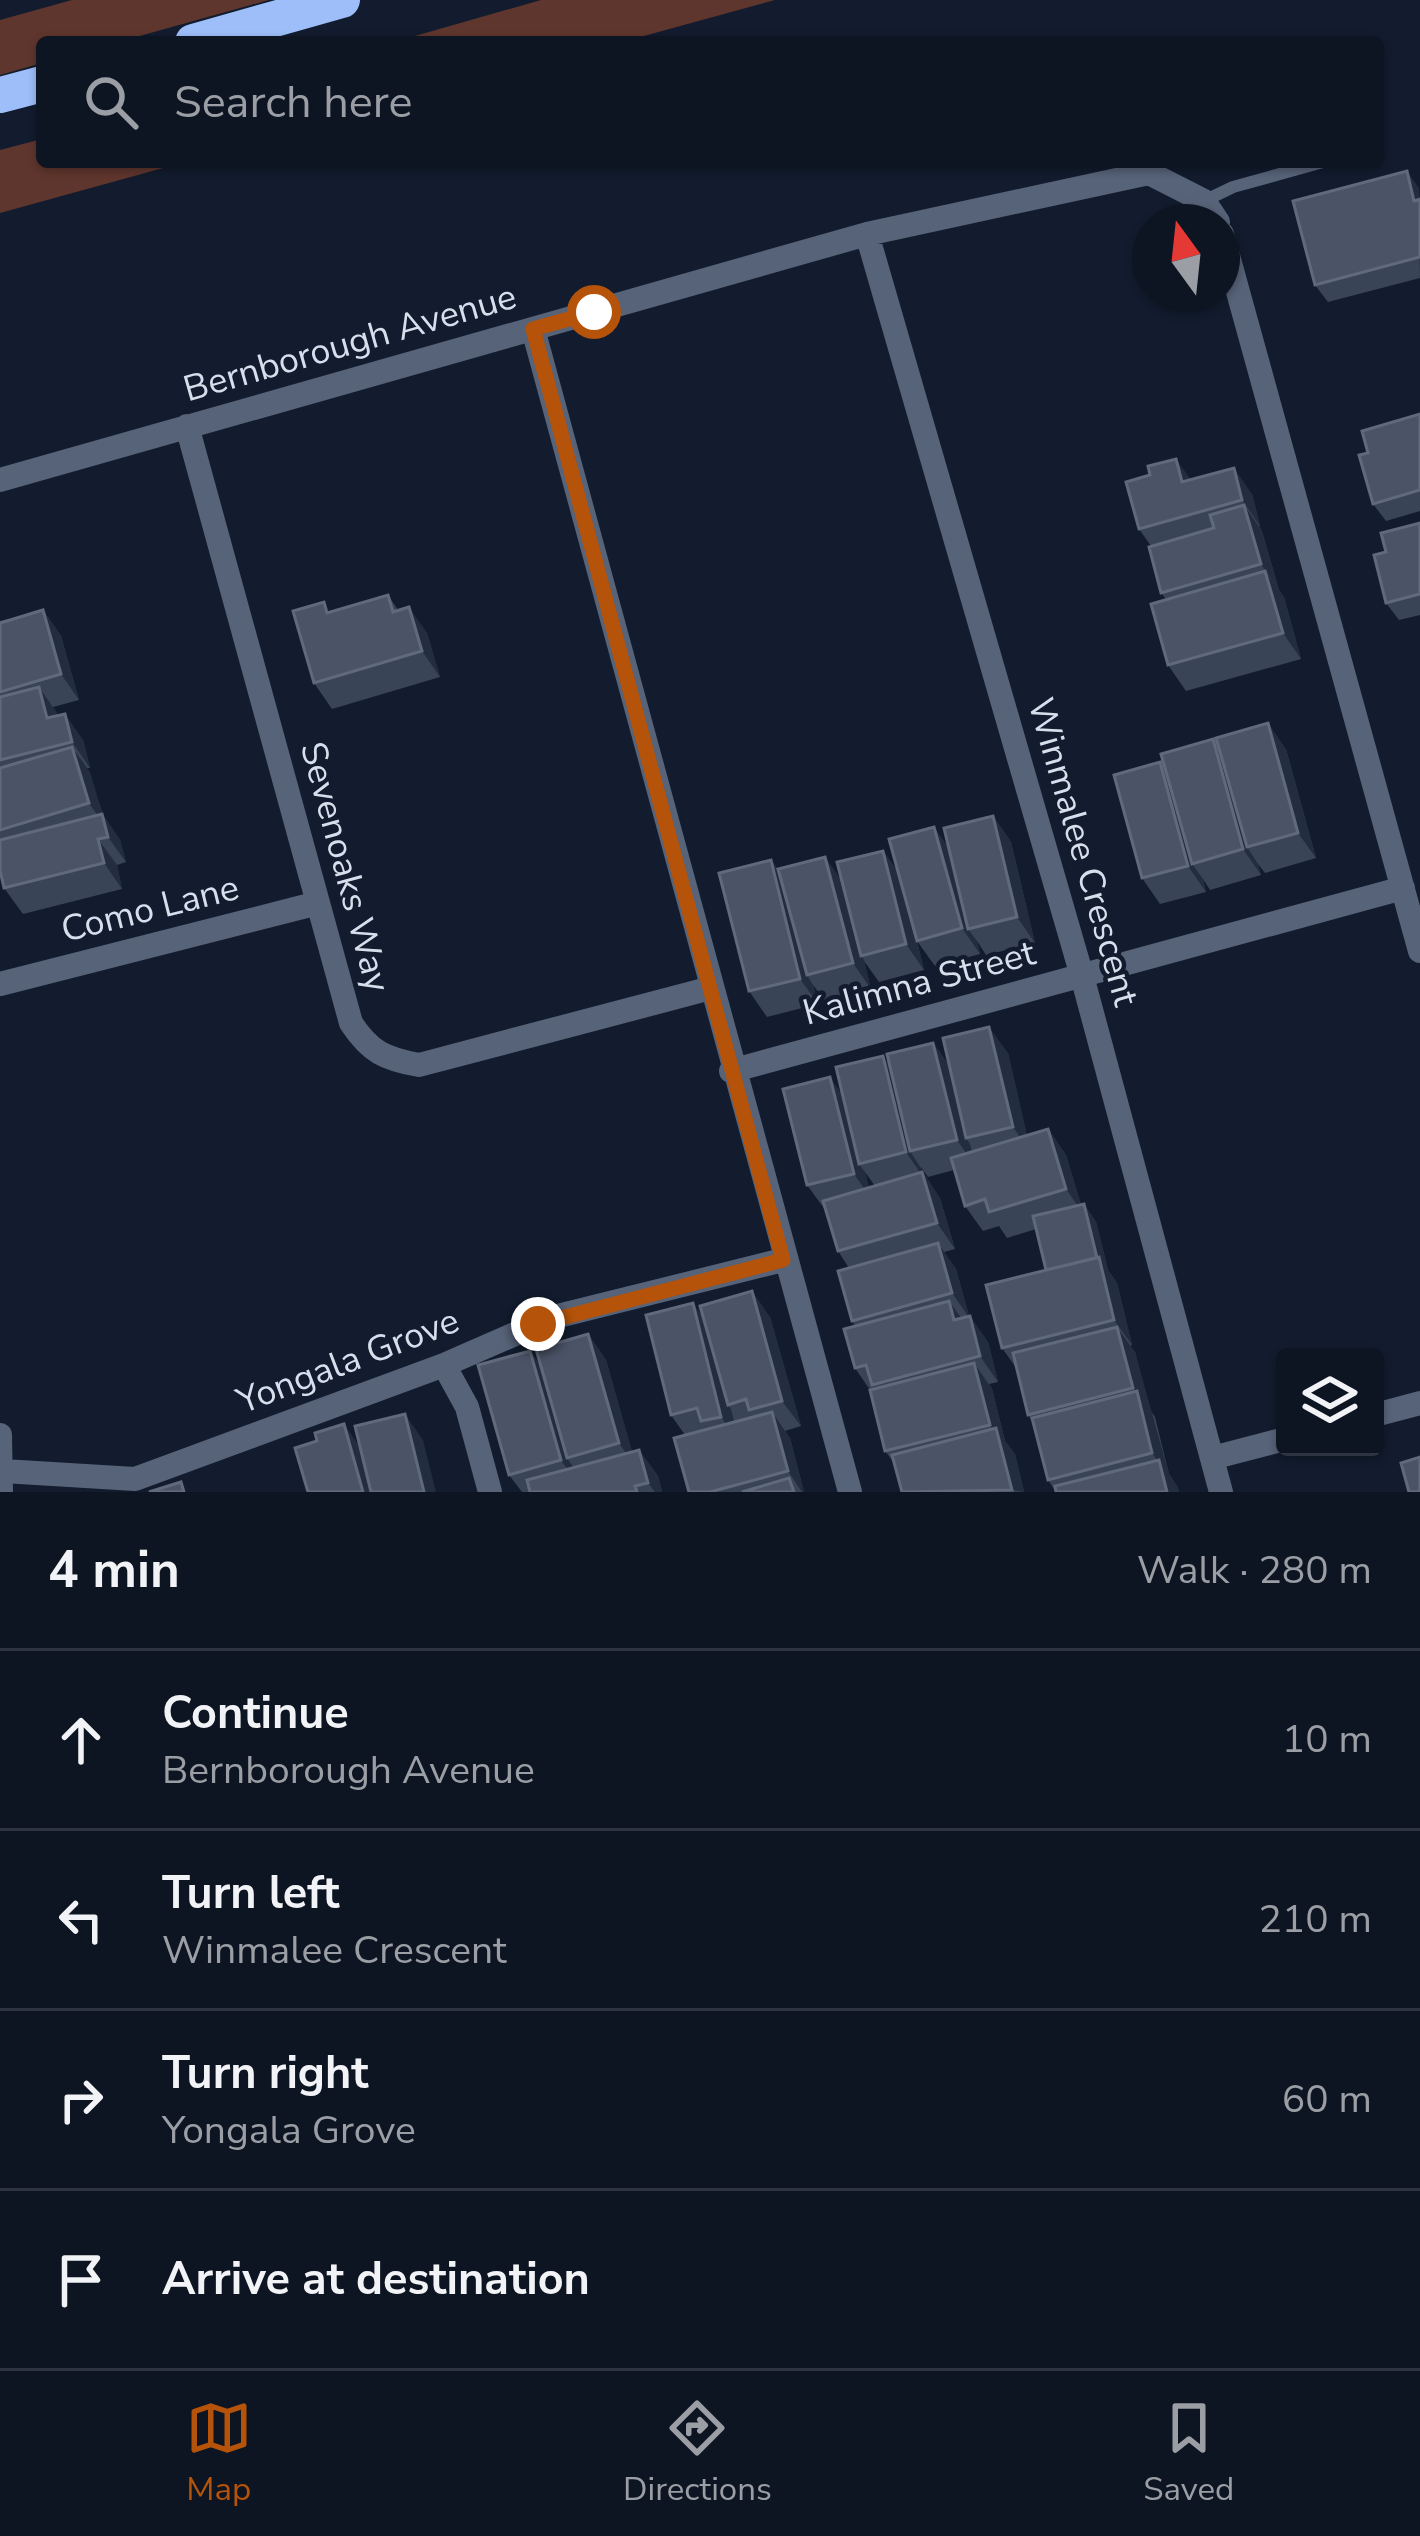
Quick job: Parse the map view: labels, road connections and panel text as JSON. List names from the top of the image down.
{
  "streets": {
    "street": [
      "Bernborough Avenue",
      "Winmalee Crescent",
      "Sevenoaks Way",
      "Como Lane",
      "Kalimna Street",
      "Yongala Grove"
    ]
  },
  "crossings": [
    ["Bernborough Avenue", "Winmalee Crescent"],
    ["Bernborough Avenue", "Sevenoaks Way"],
    ["Winmalee Crescent", "Kalimna Street"],
    ["Sevenoaks Way", "Como Lane"]
  ],
  "north": "top",
  "page": {
    "search": "Search here",
    "heading": ["4 min", "Walk · 280 m"],
    "list": [
      ["Continue", "Bernborough Avenue", "10 m"],
      ["Turn left", "Winmalee Crescent", "210 m"],
      ["Turn right", "Yongala Grove", "60 m"],
      "Arrive at destination"
    ],
    "nav": ["Map", "Directions", "Saved"]
  }
}
